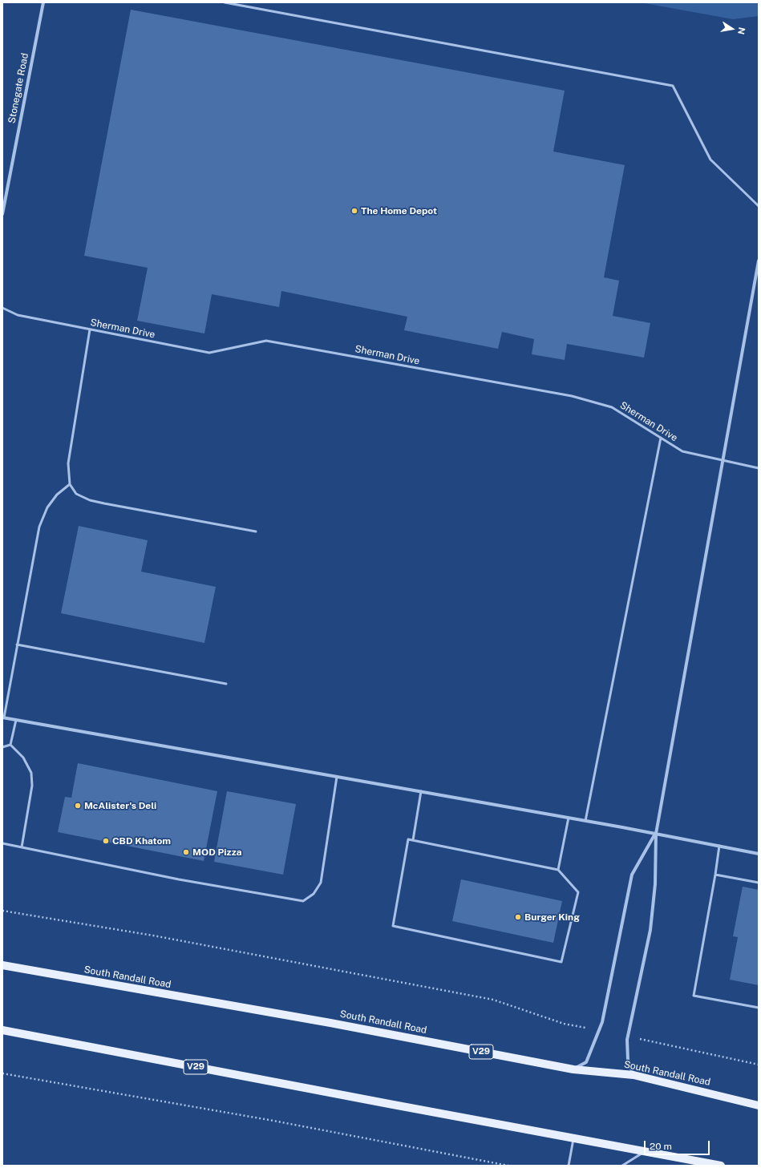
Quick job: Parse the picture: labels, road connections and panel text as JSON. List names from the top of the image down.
{
  "streets": {
    "main road": ["South Randall Road", "V29"],
    "street": ["Stonegate Road"],
    "lane": ["Sherman Drive"]
  },
  "places": [
    "The Home Depot",
    "McAlister's Deli",
    "CBD Khatom",
    "MOD Pizza",
    "Burger King"
  ],
  "scale_bar": "20 m",
  "north": "right"
}
